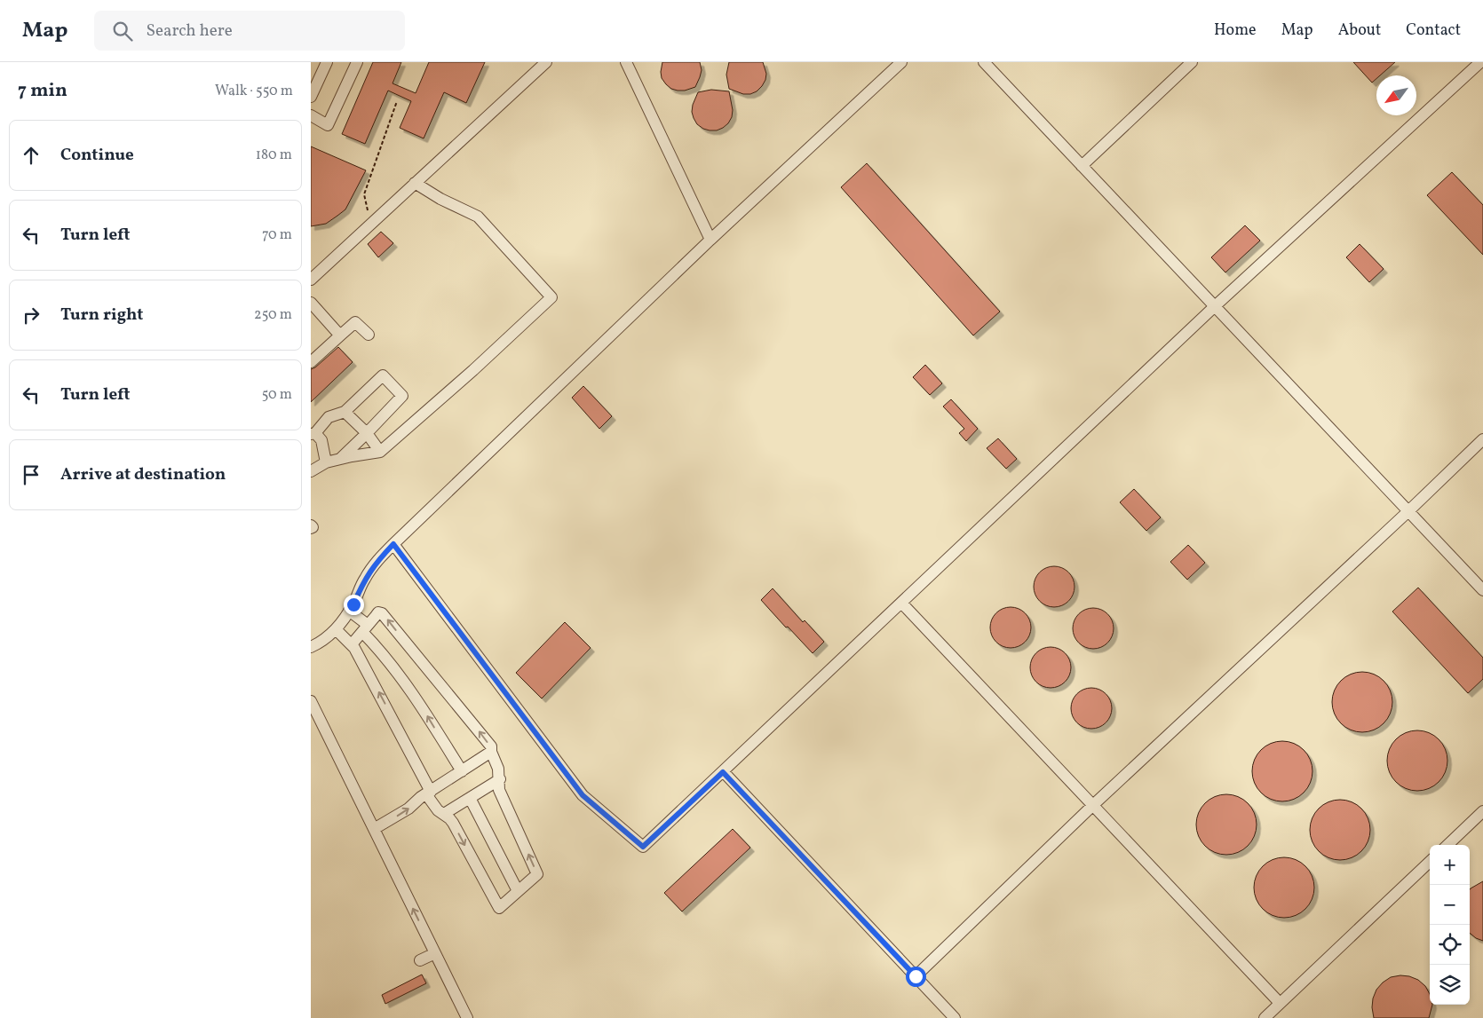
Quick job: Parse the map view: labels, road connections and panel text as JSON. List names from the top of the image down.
{
  "north": "bottom left",
  "page": {
    "header": "Map",
    "search": "Search here",
    "nav": [
      "Home",
      "Map",
      "About",
      "Contact"
    ],
    "heading": ["7 min", "Walk · 550 m"],
    "list": [
      ["Continue", "180 m"],
      ["Turn left", "70 m"],
      ["Turn right", "250 m"],
      ["Turn left", "50 m"],
      "Arrive at destination"
    ],
    "map_buttons": ["+", "−"]
  }
}
